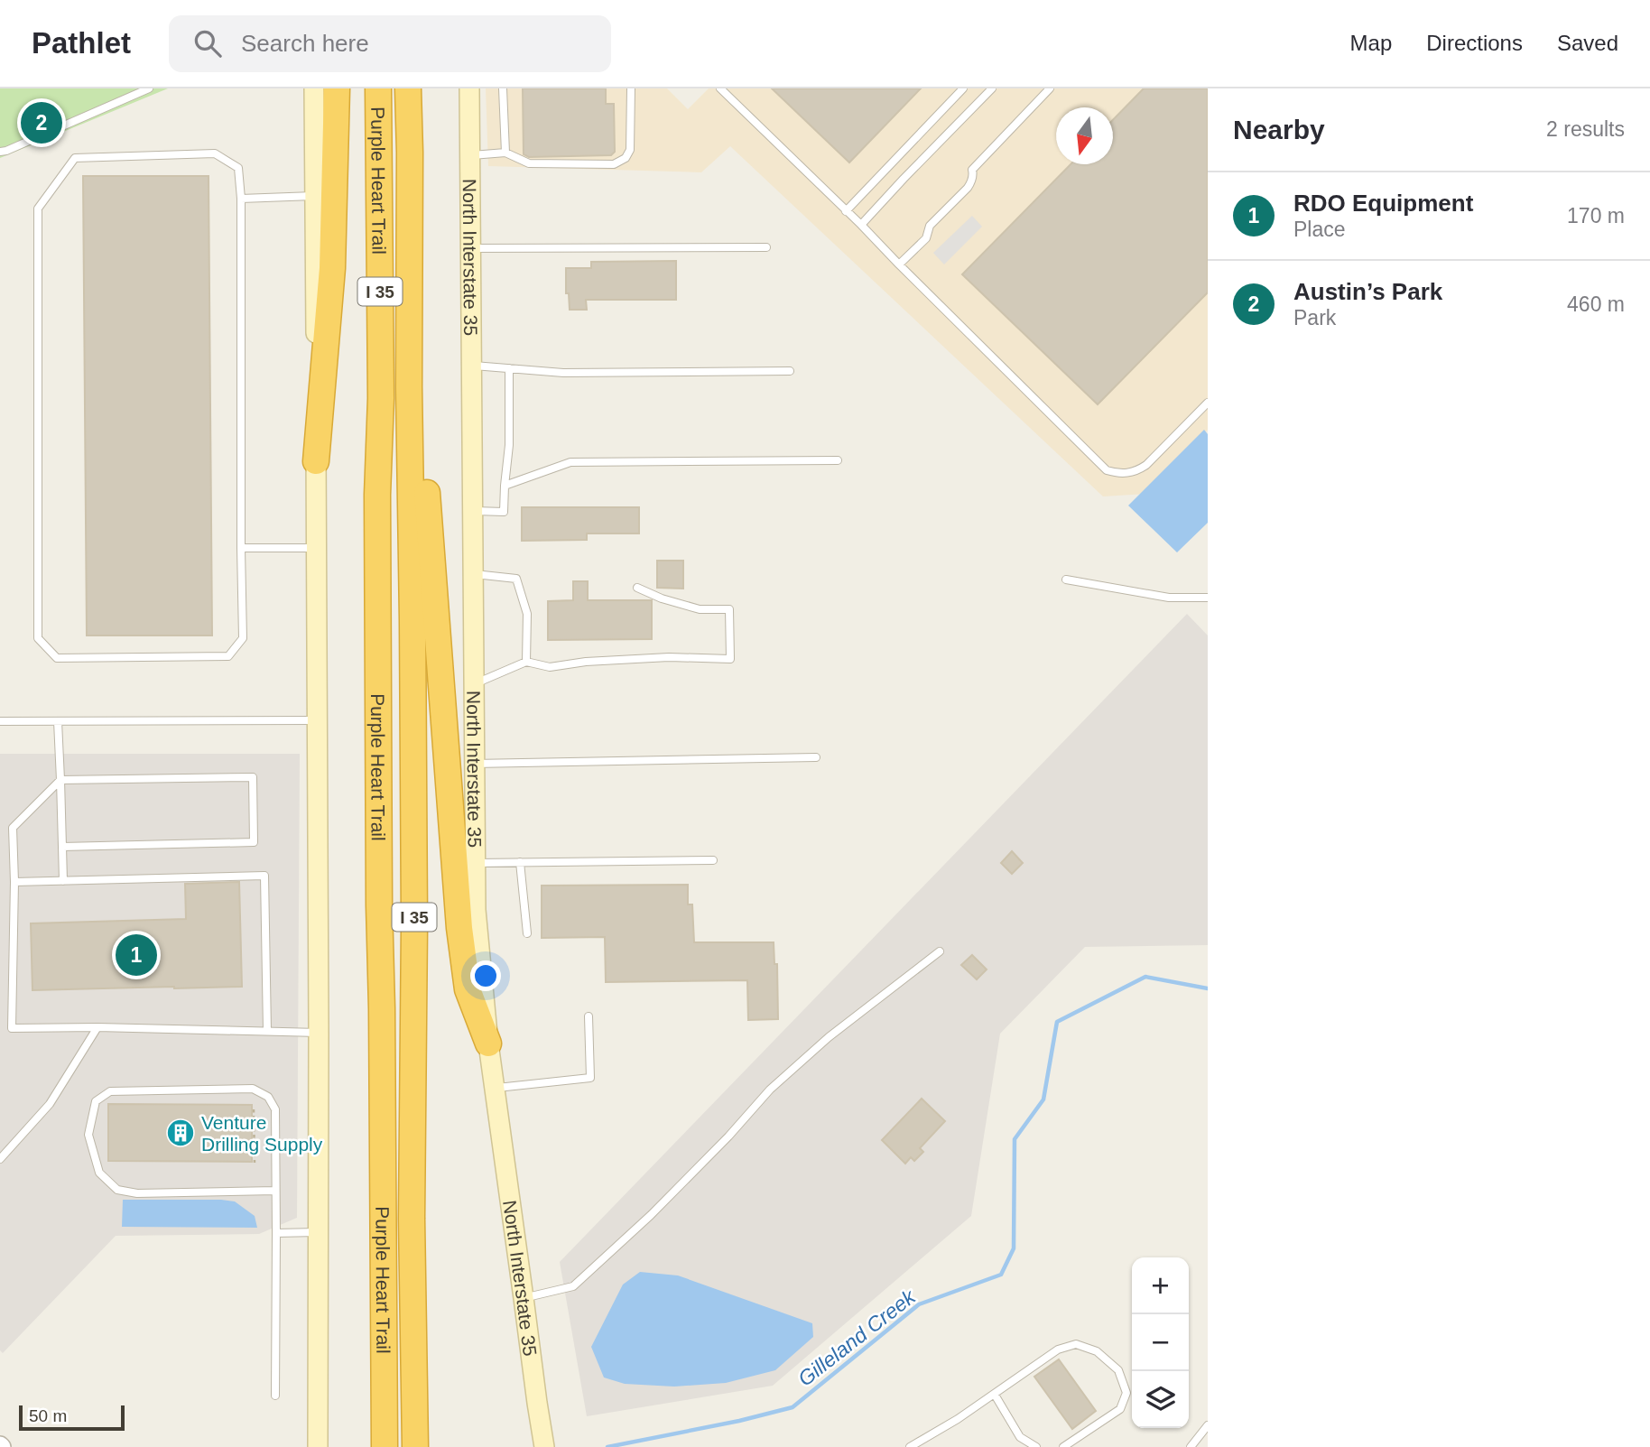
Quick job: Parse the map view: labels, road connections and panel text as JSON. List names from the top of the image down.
{
  "streets": {
    "highway": ["Purple Heart Trail", "I 35"],
    "main road": ["North Interstate 35"]
  },
  "water": ["Gilleland Creek"],
  "places": {
    "building": ["Venture Drilling Supply"]
  },
  "scale_bar": "50 m",
  "north": "bottom",
  "page": {
    "header": "Pathlet",
    "search": "Search here",
    "nav": ["Map", "Directions", "Saved"],
    "heading": ["Nearby", "2 results"],
    "pins": ["2", "1"],
    "list": [
      {
        "mark": "1",
        "name": "RDO Equipment",
        "note": "Place",
        "value": "170 m"
      },
      {
        "mark": "2",
        "name": "Austin’s Park",
        "note": "Park",
        "value": "460 m"
      }
    ],
    "map_buttons": ["+", "−"],
    "scale": "50 m"
  }
}
